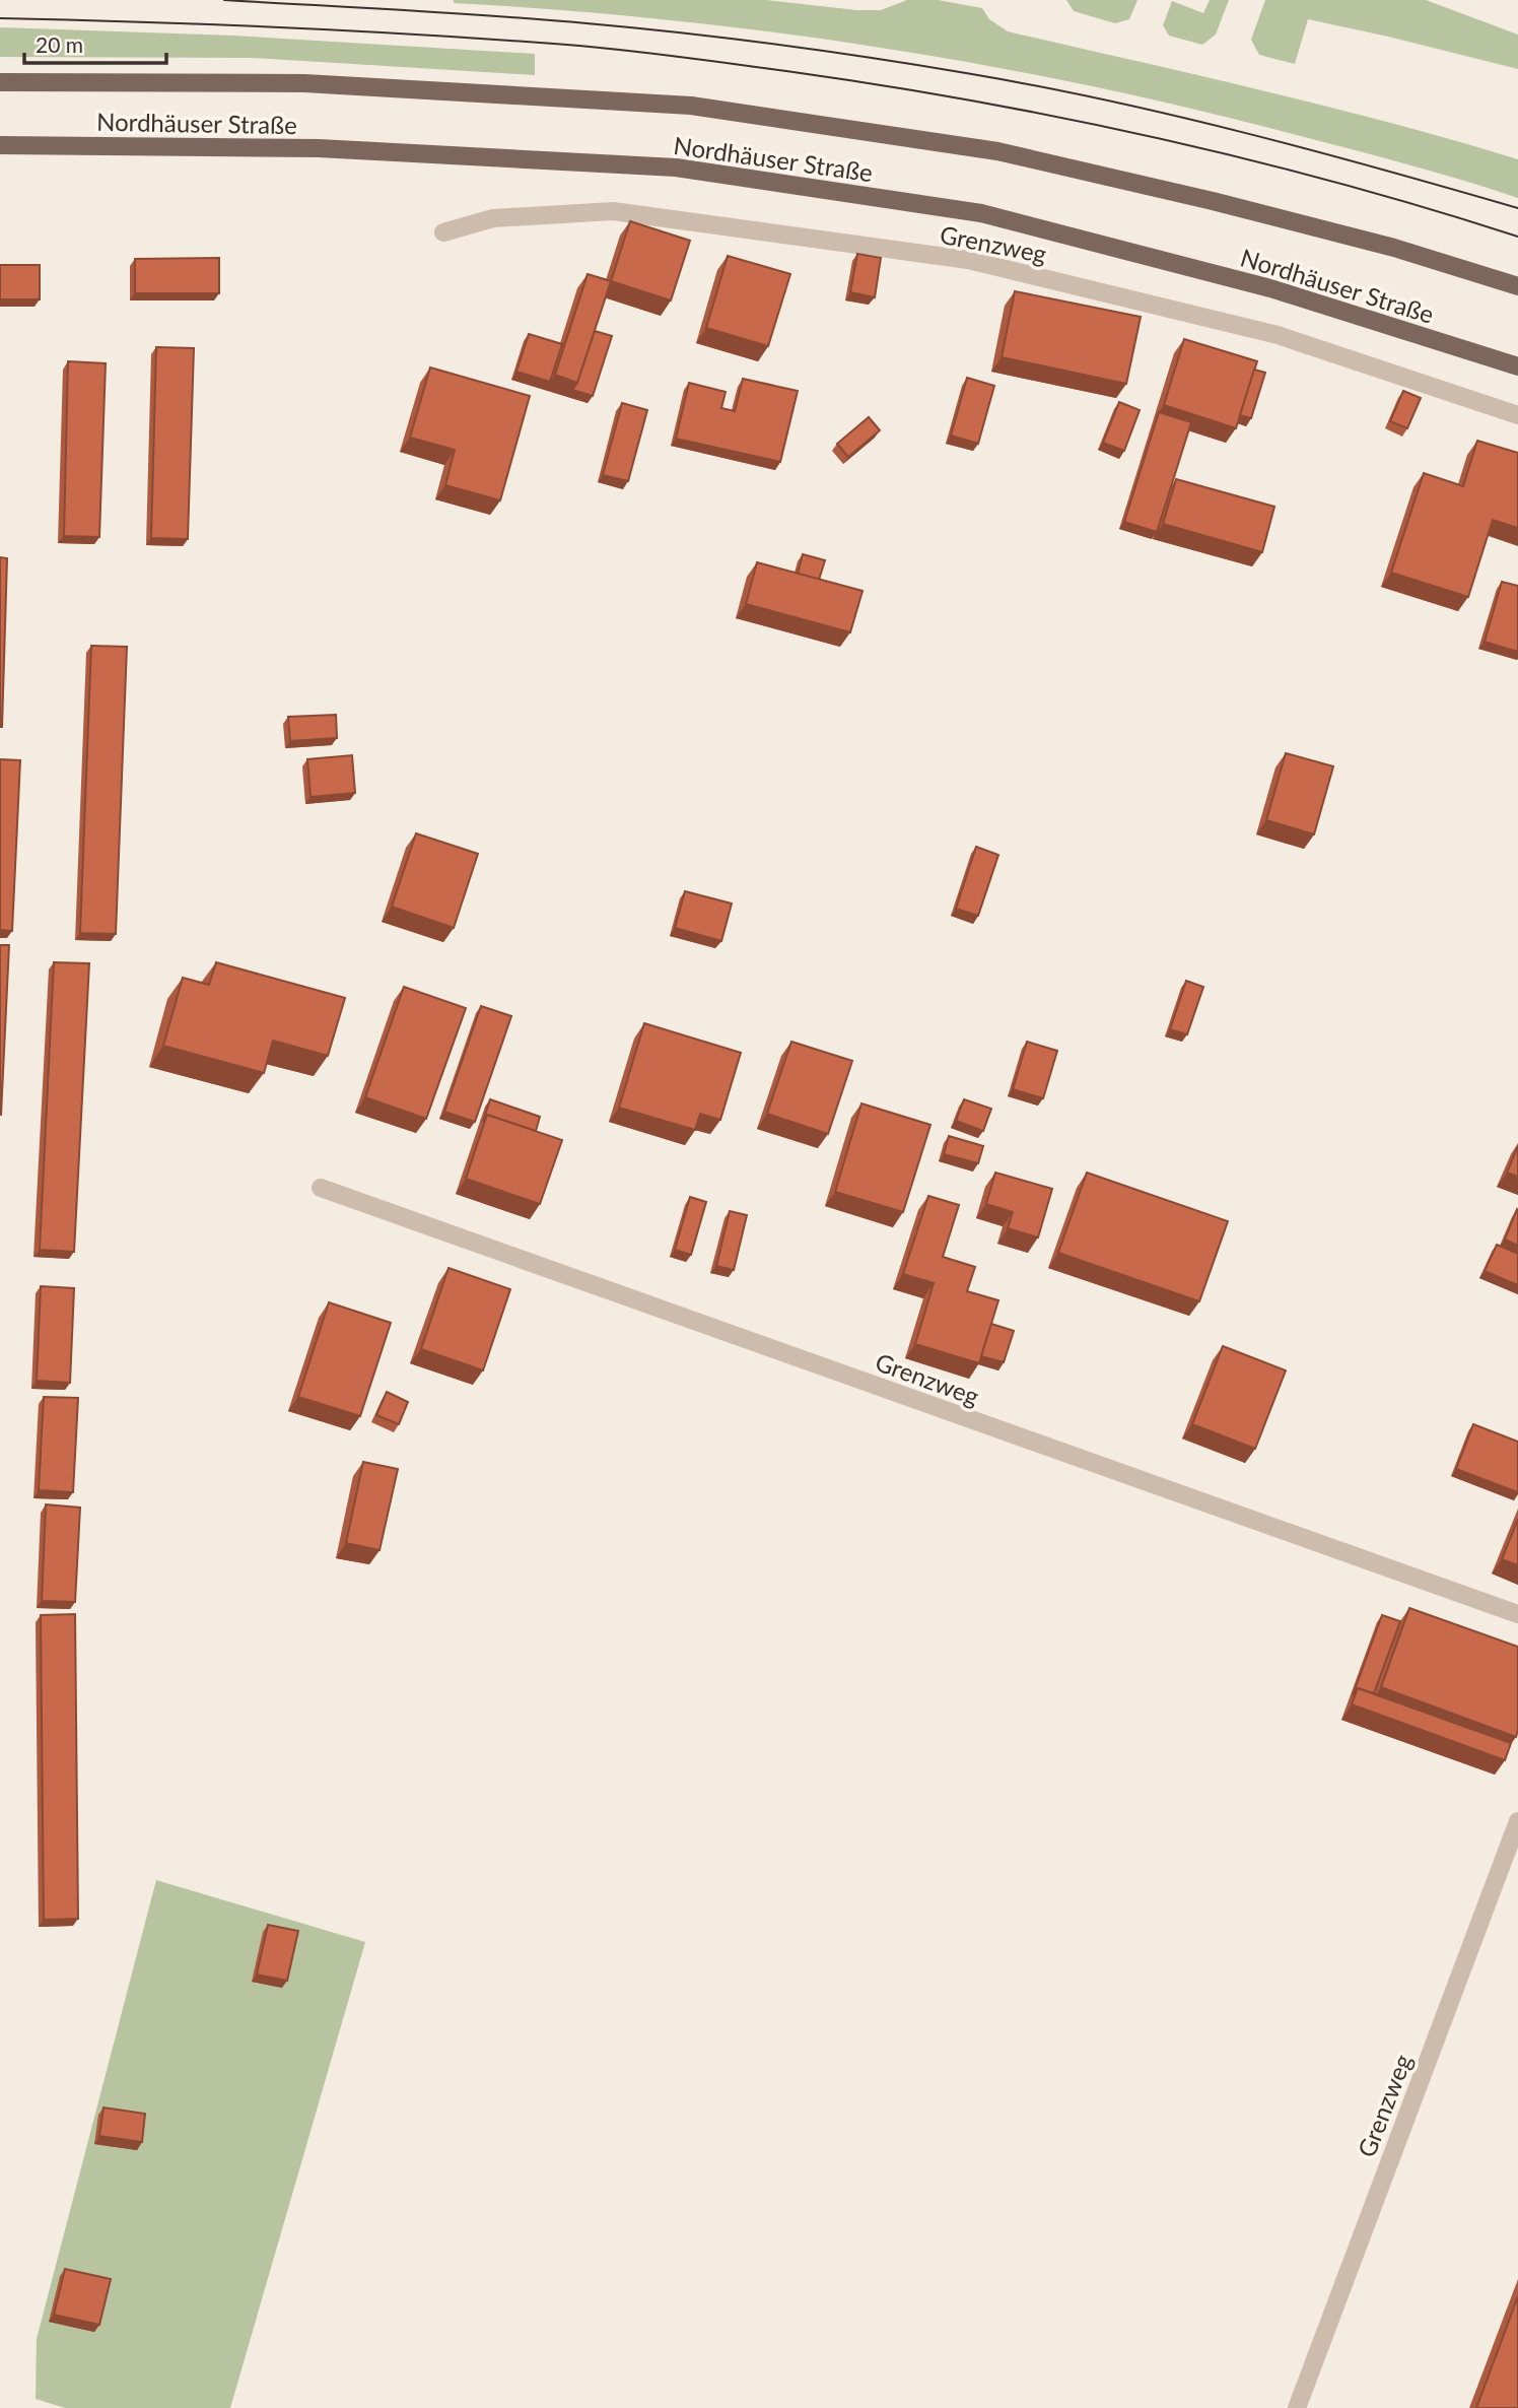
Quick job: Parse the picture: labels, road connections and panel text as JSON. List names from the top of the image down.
{
  "streets": {
    "main road": ["Nordhäuser Straße"],
    "street": ["Grenzweg"]
  },
  "scale_bar": "20 m"
}
